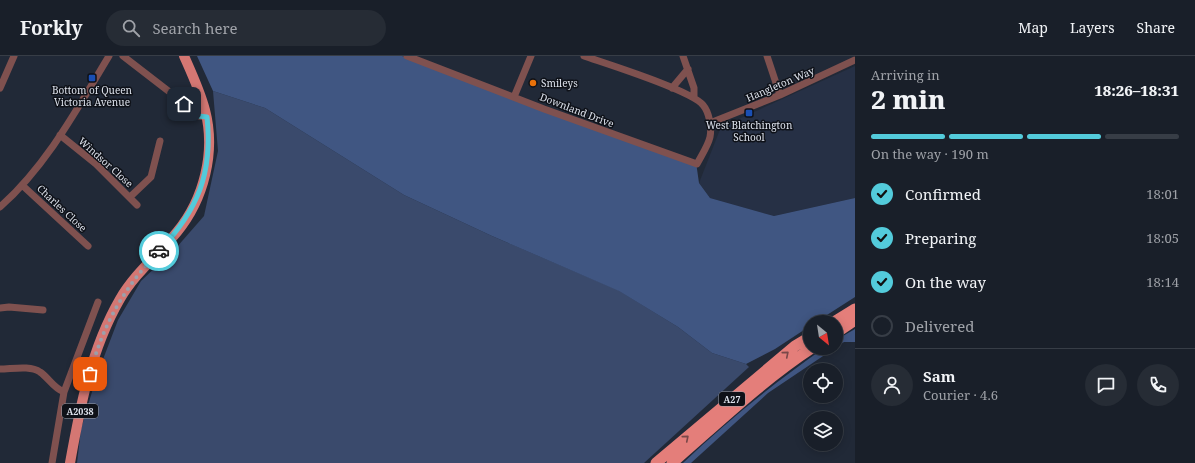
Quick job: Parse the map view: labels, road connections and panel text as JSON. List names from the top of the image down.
{
  "streets": {
    "highway": ["A27"],
    "main road": ["A2038"],
    "street": [
      "Hangleton Way",
      "Downland Drive",
      "Windsor Close",
      "Charles Close"
    ]
  },
  "crossings": [
    ["Hangleton Way", "Downland Drive"]
  ],
  "places": {
    "transit": ["Bottom of Queen Victoria Avenue", "West Blatchington School"],
    "other": ["Smileys"]
  },
  "north": "bottom right",
  "page": {
    "header": "Forkly",
    "search": "Search here",
    "nav": ["Map", "Layers", "Share"],
    "heading": ["2 min", "Arriving in", "18:26–18:31"],
    "panel": ["Sam", "Courier · 4.6"],
    "bar": "On the way · 190 m",
    "list": [
      ["Confirmed", "18:01"],
      ["Preparing", "18:05"],
      ["On the way", "18:14"],
      "Delivered"
    ]
  }
}
